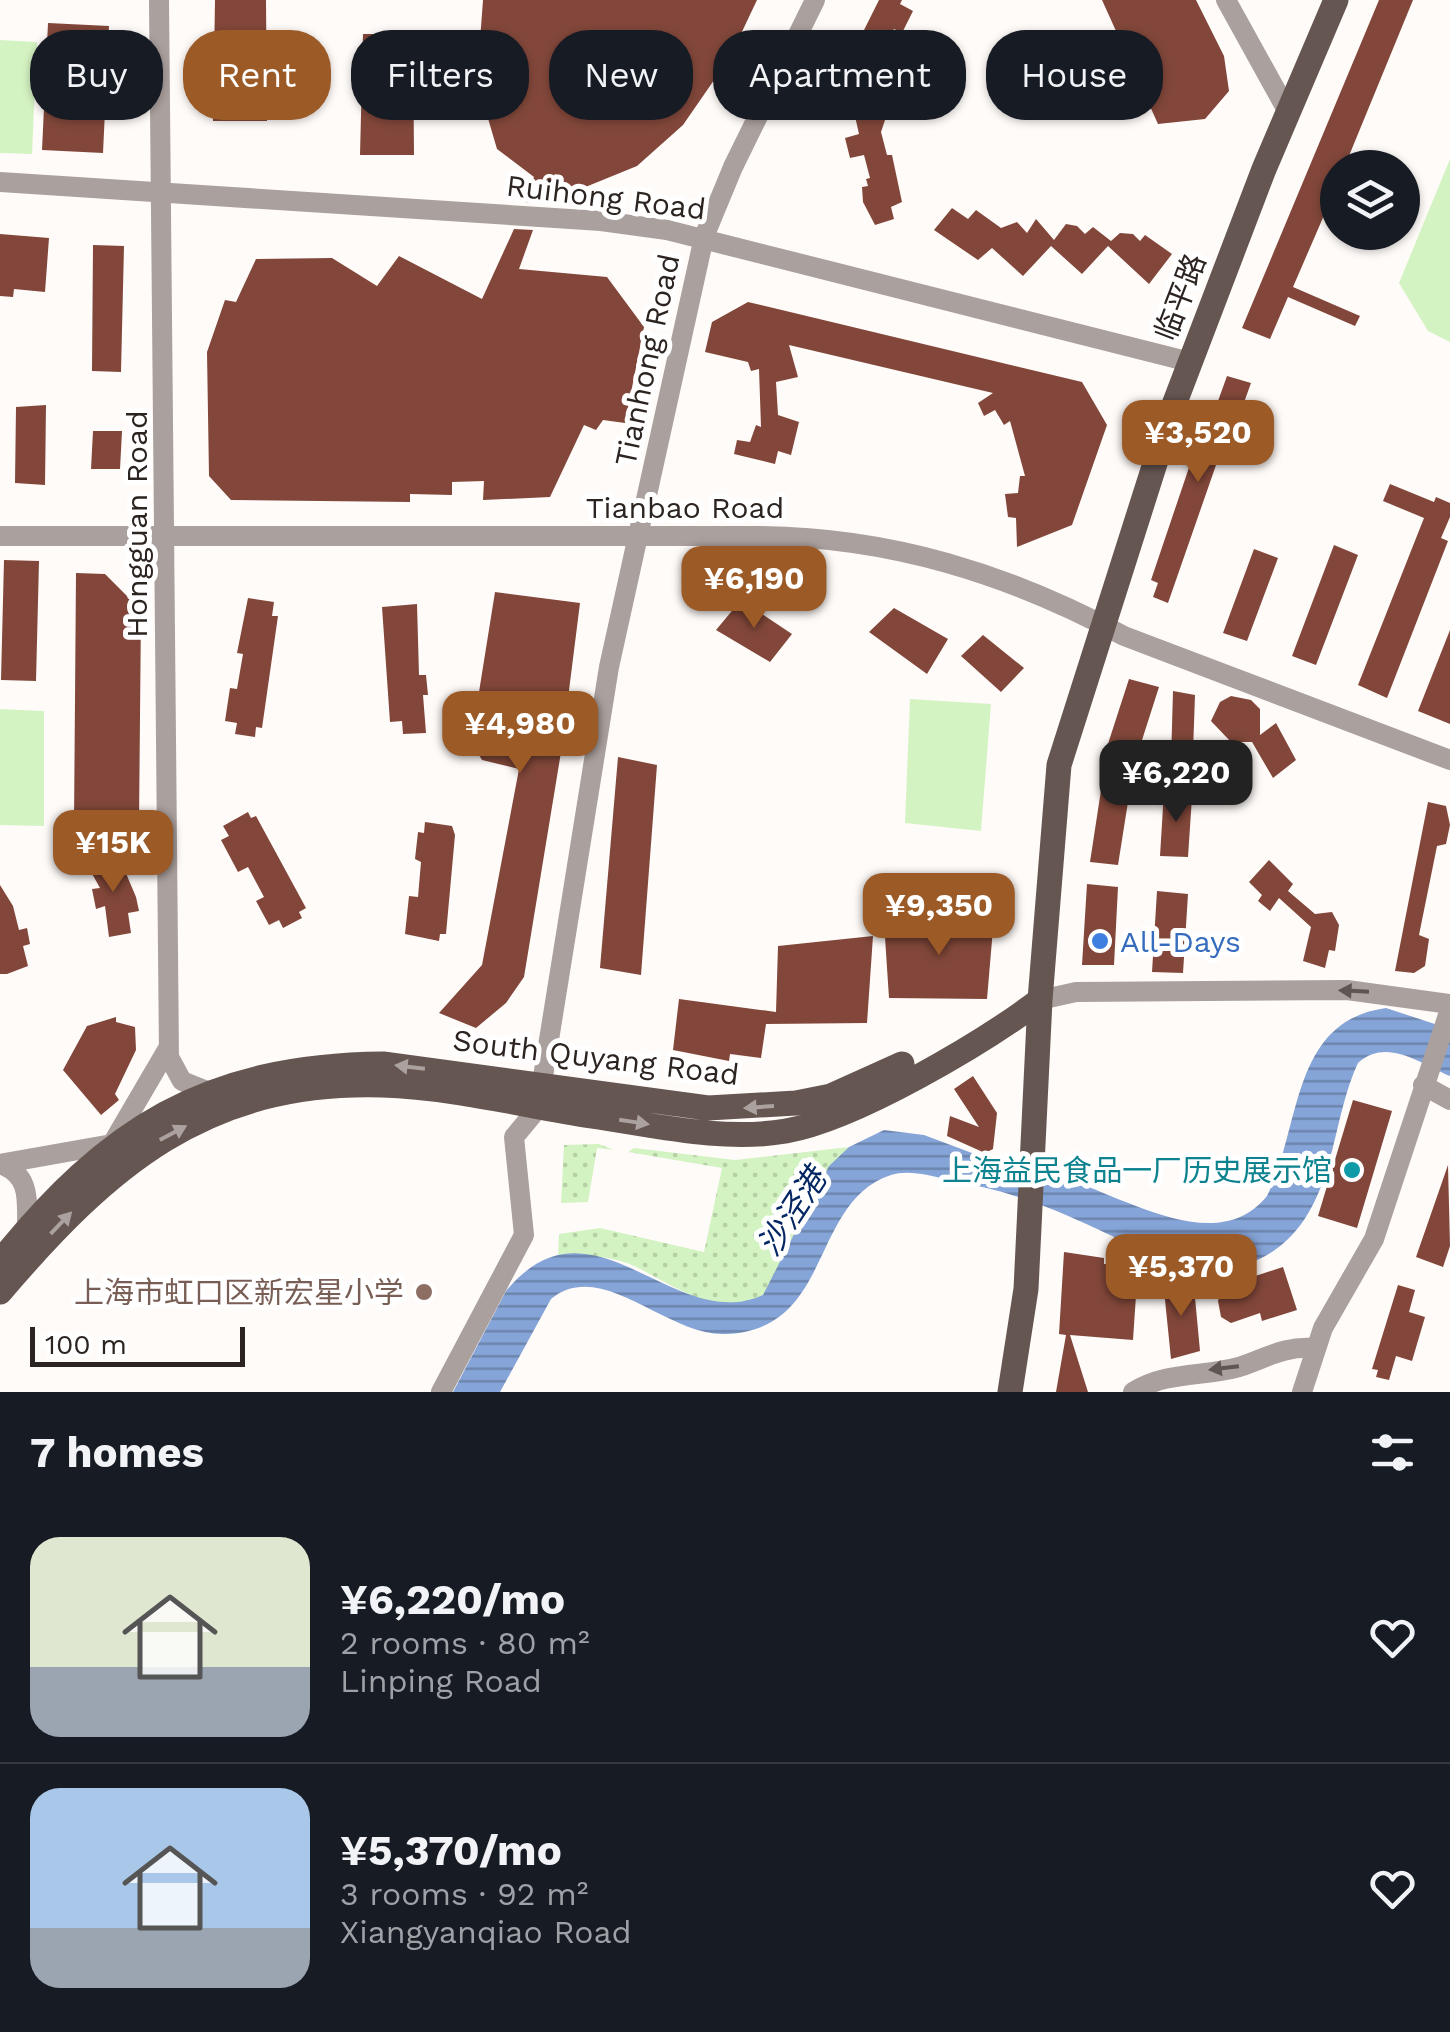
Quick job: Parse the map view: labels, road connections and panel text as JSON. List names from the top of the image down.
{
  "streets": {
    "main road": ["临平路", "South Quyang Road"],
    "street": [
      "Ruihong Road",
      "Tianhong Road",
      "Tianbao Road",
      "Hongguan Road"
    ]
  },
  "crossings": [
    ["Ruihong Road", "临平路"],
    ["Ruihong Road", "Tianhong Road"],
    ["Ruihong Road", "Hongguan Road"],
    ["临平路", "Tianbao Road"],
    ["临平路", "South Quyang Road"],
    ["Tianhong Road", "Tianbao Road"],
    ["Tianhong Road", "South Quyang Road"],
    ["Tianbao Road", "Hongguan Road"]
  ],
  "water": ["沙泾港"],
  "places": ["All-Days", "上海益民食品一厂历史展示馆", "上海市虹口区新宏星小学"],
  "scale_bar": "100 m",
  "page": {
    "chip": [
      "Buy",
      "Rent",
      "Filters",
      "New",
      "Apartment",
      "House"
    ],
    "price": [
      "¥3,520",
      "¥6,190",
      "¥4,980",
      "¥6,220",
      "¥15K",
      "¥9,350",
      "¥5,370"
    ],
    "scale": "100 m",
    "heading": "7 homes",
    "list": [
      {
        "name": "¥6,220/mo",
        "note": "2 rooms · 80 m² · Linping Road"
      },
      {
        "name": "¥5,370/mo",
        "note": "3 rooms · 92 m² · Xiangyanqiao Road"
      }
    ]
  }
}
